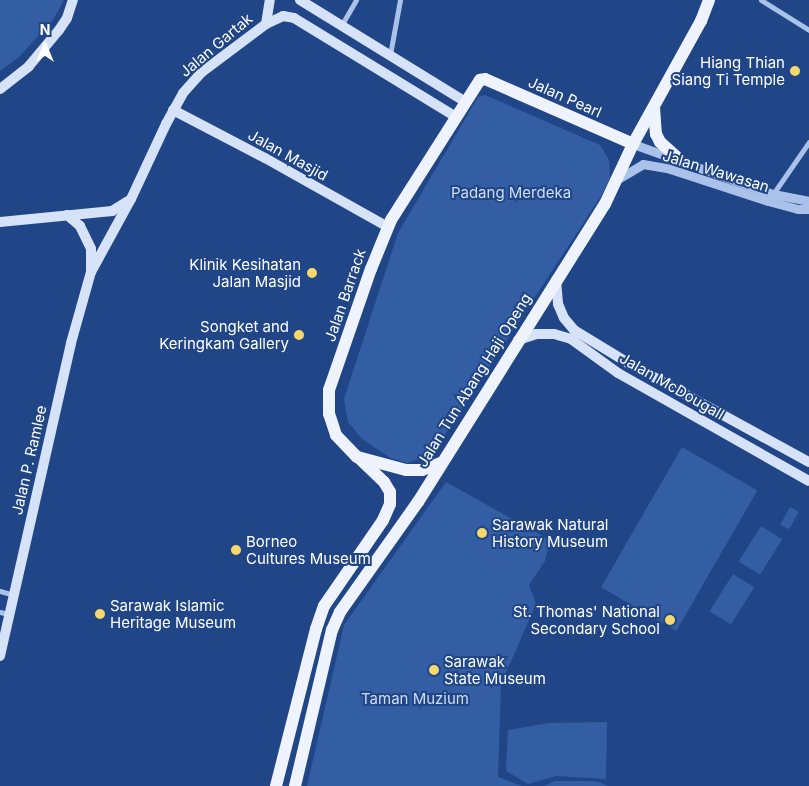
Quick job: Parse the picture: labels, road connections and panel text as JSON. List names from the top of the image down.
{
  "streets": {
    "main road": [
      "Jalan Gartak",
      "Jalan Pearl",
      "Jalan Masjid",
      "Jalan Barrack",
      "Jalan Tun Abang Haji Openg",
      "Jalan McDougall",
      "Jalan P. Ramlee"
    ],
    "street": ["Jalan Wawasan"]
  },
  "crossings": [
    ["Jalan Gartak", "Jalan Masjid"],
    ["Jalan Gartak", "Jalan P. Ramlee"],
    ["Jalan Pearl", "Jalan Wawasan"],
    ["Jalan Pearl", "Jalan Barrack"],
    ["Jalan Pearl", "Jalan Tun Abang Haji Openg"],
    ["Jalan Masjid", "Jalan Barrack"],
    ["Jalan Masjid", "Jalan P. Ramlee"],
    ["Jalan Wawasan", "Jalan Tun Abang Haji Openg"],
    ["Jalan Barrack", "Jalan Tun Abang Haji Openg"],
    ["Jalan Tun Abang Haji Openg", "Jalan McDougall"]
  ],
  "parks": ["Padang Merdeka", "Taman Muzium"],
  "places": [
    "Hiang Thian Siang Ti Temple",
    "Klinik Kesihatan Jalan Masjid",
    "Songket and Keringkam Gallery",
    "Sarawak Natural History Museum",
    "Borneo Cultures Museum",
    "Sarawak Islamic Heritage Museum",
    "St. Thomas' National Secondary School",
    "Sarawak State Museum"
  ],
  "north": "top"
}
